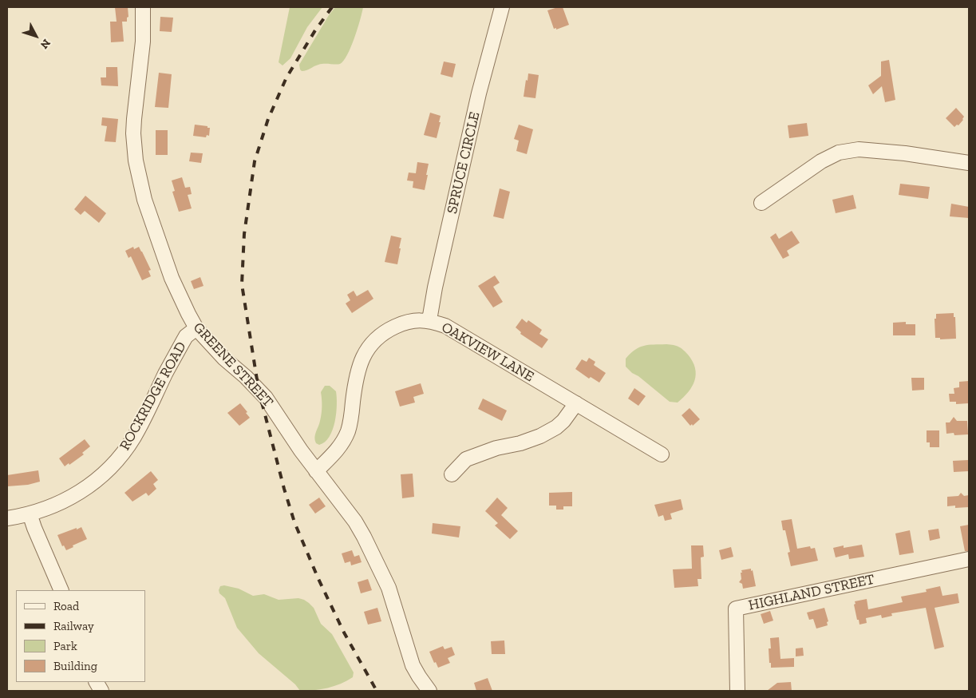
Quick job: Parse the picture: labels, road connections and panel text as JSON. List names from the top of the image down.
{
  "streets": {
    "street": [
      "SPRUCE CIRCLE",
      "OAKVIEW LANE",
      "GREENE STREET",
      "ROCKRIDGE ROAD",
      "HIGHLAND STREET"
    ]
  },
  "crossings": [
    ["SPRUCE CIRCLE", "OAKVIEW LANE"],
    ["OAKVIEW LANE", "GREENE STREET"],
    ["GREENE STREET", "ROCKRIDGE ROAD"]
  ],
  "legend": [
    "Road",
    "Railway",
    "Park",
    "Building"
  ],
  "north": "bottom right"
}
